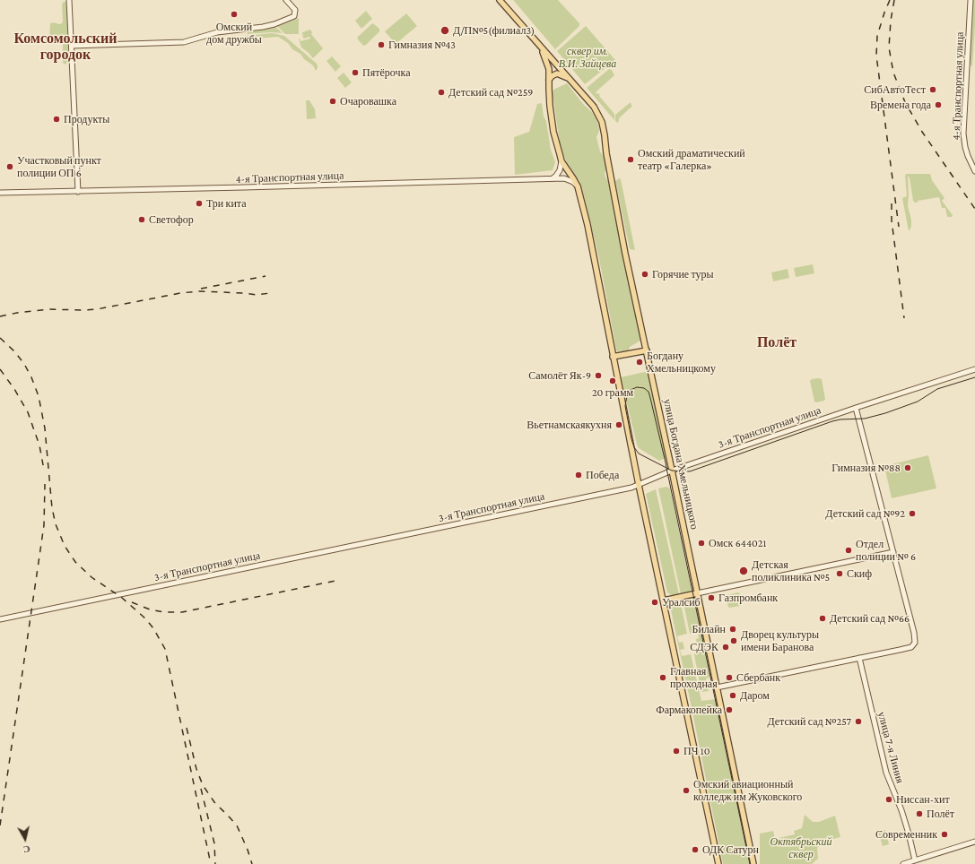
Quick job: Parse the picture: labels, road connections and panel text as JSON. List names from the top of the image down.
{
  "streets": {
    "main road": [
      "4-я Транспортная улица",
      "3-я Транспортная улица",
      "улица Богдана Хмельницкого",
      "улица 7-я Линия"
    ]
  },
  "crossings": [
    ["3-я Транспортная улица", "улица Богдана Хмельницкого"]
  ],
  "districts": ["Комсомольский городок", "Полёт"],
  "parks": ["сквер им. В.И. Зайцева", "Октябрьский сквер"],
  "places": [
    "Омский дом дружбы",
    "Д/П№5(филиал3)",
    "Гимназия №43",
    "Пятёрочка",
    "СибАвтоТест",
    "Детский сад №259",
    "Очаровашка",
    "Времена года",
    "Продукты",
    "Омский драматический театр «Галерка»",
    "Участковый пункт полиции ОП 6",
    "Три кита",
    "Светофор",
    "Горячие туры",
    "Богдану Хмельницкому",
    "Самолёт Як-9",
    "20 грамм",
    "Вьетнамскаякухня",
    "Гимназия №88",
    "Победа",
    "Детский сад №92",
    "Омск 644021",
    "Отдел полиции № 6",
    "Детская поликлиника №5",
    "Скиф",
    "Газпромбанк",
    "Уралсиб",
    "Детский сад №66",
    "Билайн",
    "Дворец культуры имени Баранова",
    "СДЭК",
    "Главная проходная",
    "Сбербанк",
    "Даром",
    "Фармакопейка",
    "Детский сад №257",
    "ПЧ 10",
    "Омский авиационный колледж им Жуковского",
    "Ниссан-хит",
    "Полёт",
    "Современник",
    "ОДК Сатурн"
  ],
  "north": "bottom"
}
